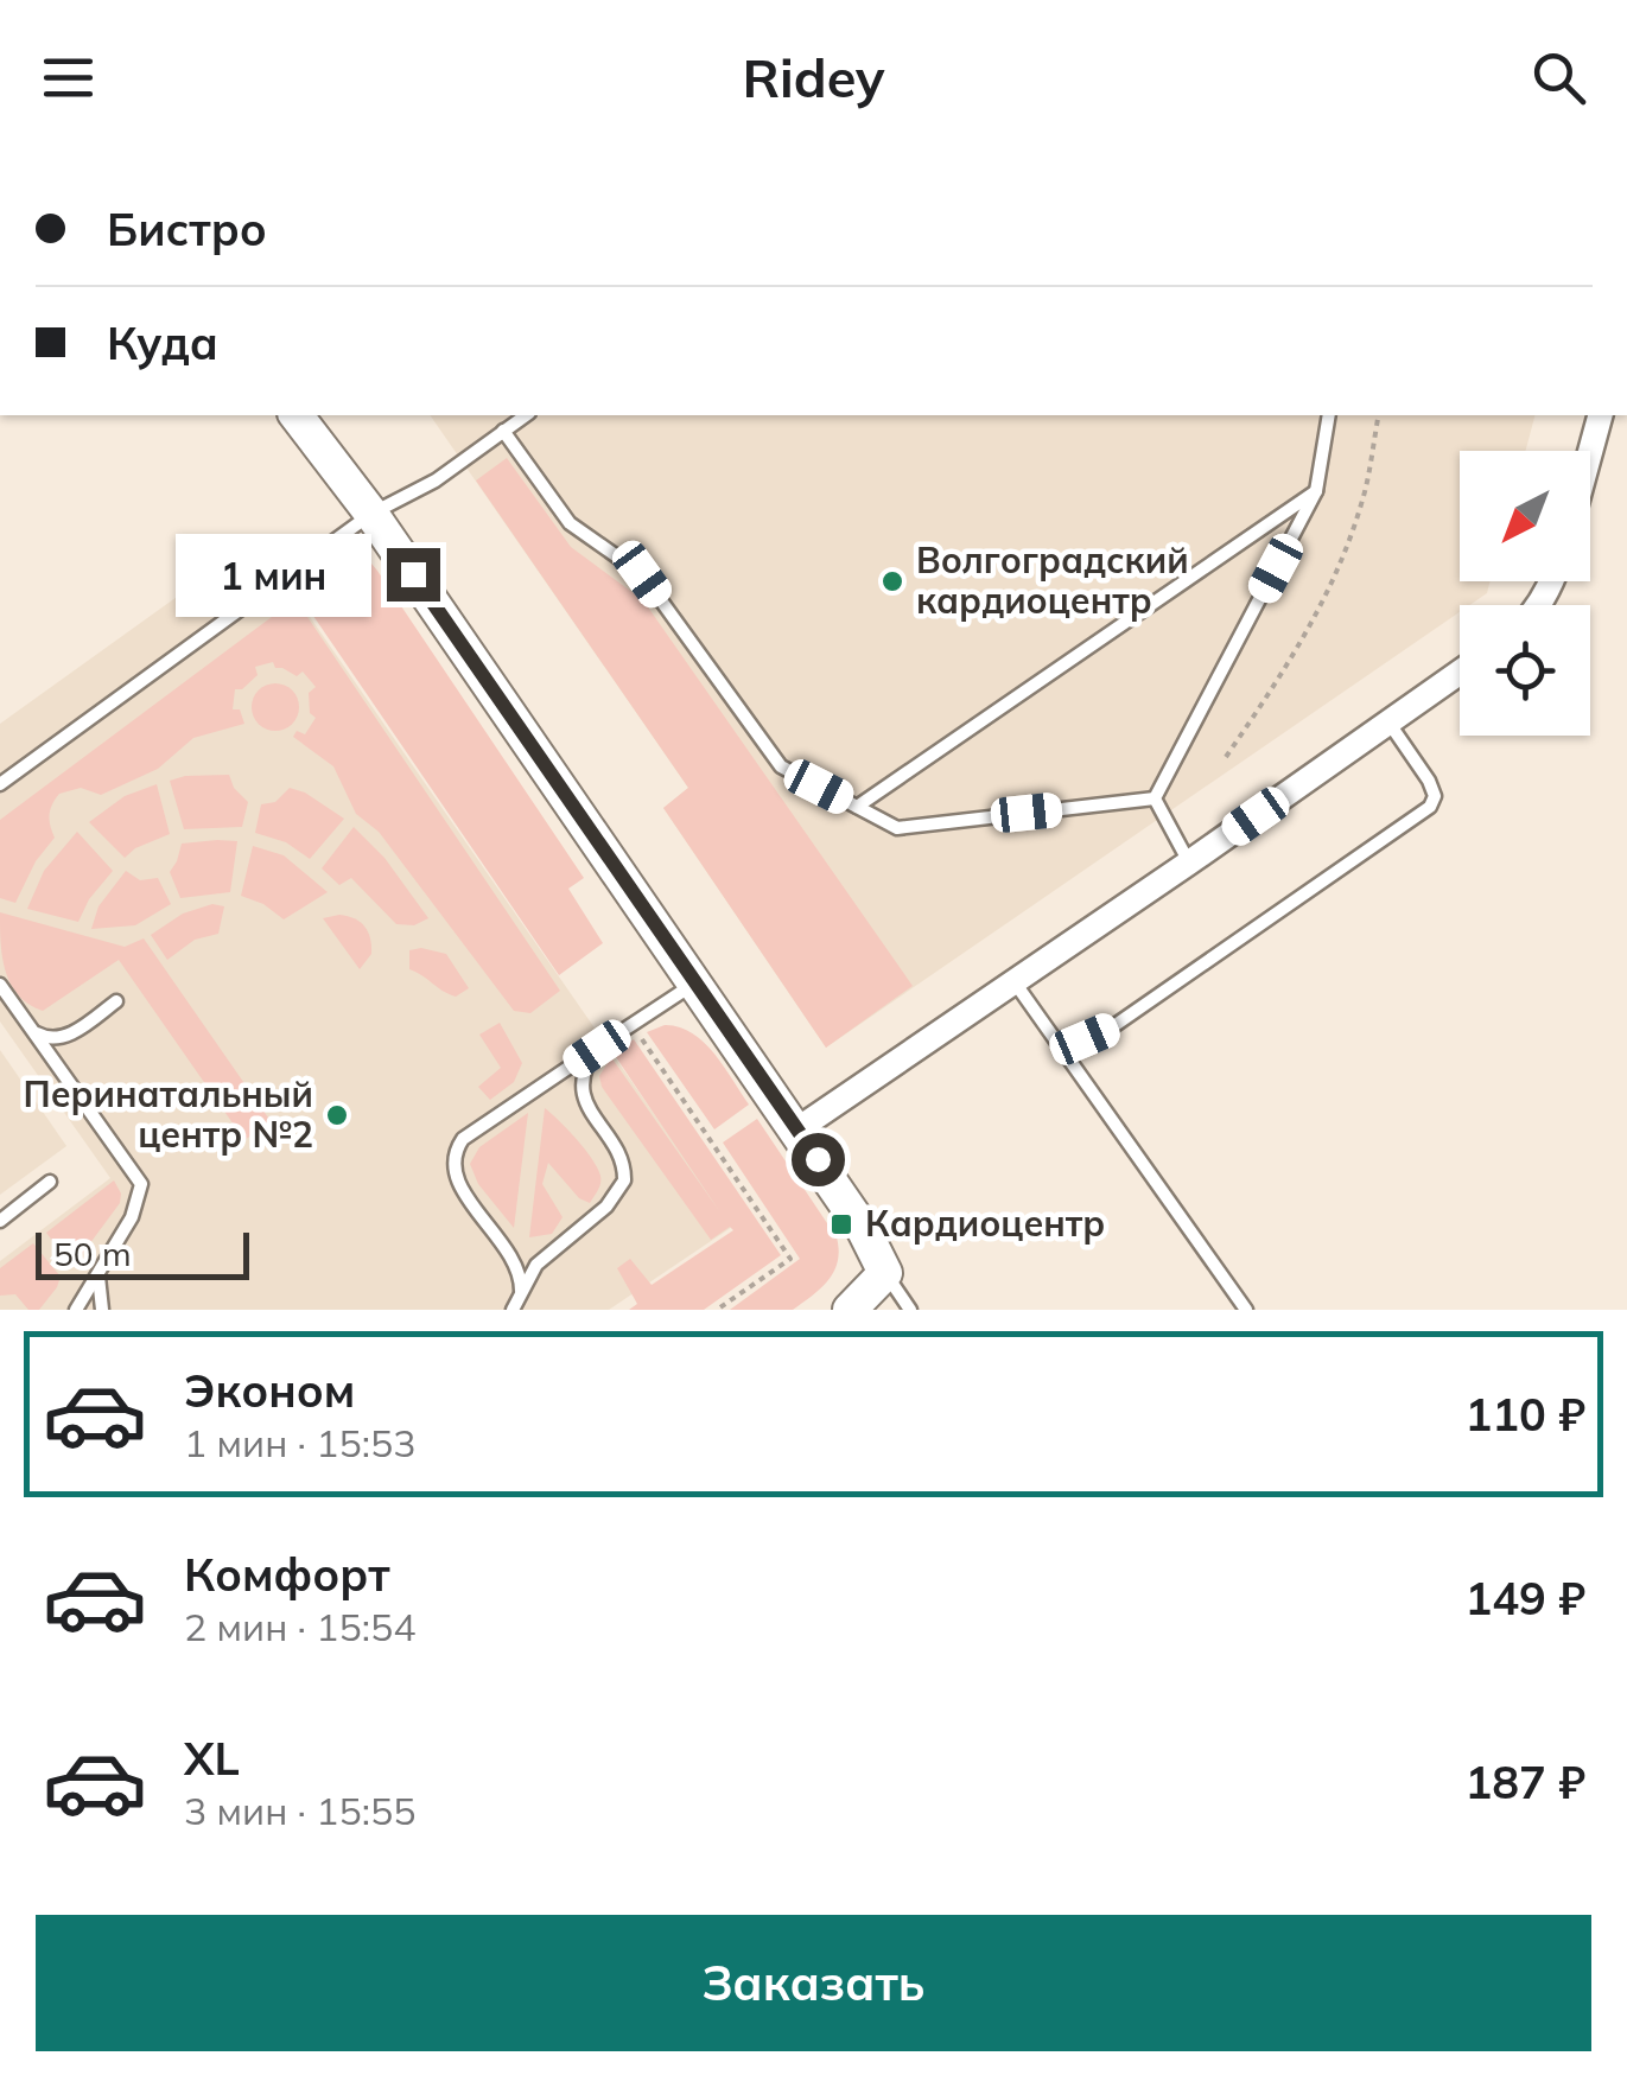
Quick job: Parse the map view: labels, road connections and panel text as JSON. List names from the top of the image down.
{
  "places": {
    "other": ["Волгоградский кардиоцентр", "Перинатальный центр №2"],
    "transit": ["Кардиоцентр"]
  },
  "scale_bar": "50 m",
  "north": "bottom left",
  "page": {
    "header": "Ridey",
    "banner": ["Бистро", "Куда"],
    "bubble": "1 мин",
    "scale": "50 m",
    "list": [
      {
        "name": "Эконом",
        "note": "1 мин · 15:53",
        "value": "110 ₽"
      },
      {
        "name": "Комфорт",
        "note": "2 мин · 15:54",
        "value": "149 ₽"
      },
      {
        "name": "XL",
        "note": "3 мин · 15:55",
        "value": "187 ₽"
      }
    ],
    "buttons": "Заказать"
  }
}
